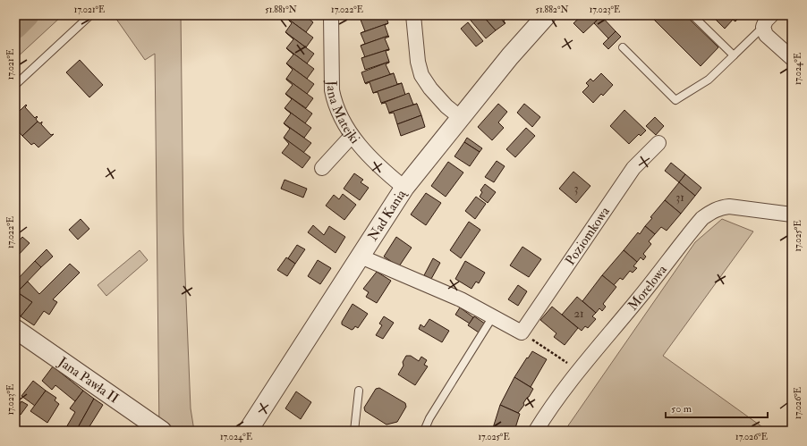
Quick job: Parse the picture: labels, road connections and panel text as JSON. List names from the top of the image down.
{
  "streets": {
    "street": [
      "Jana Matejki",
      "Nad Kanią",
      "Poziomkowa",
      "Morelowa",
      "Jana Pawła II"
    ]
  },
  "crossings": [
    ["Jana Matejki", "Nad Kanią"]
  ],
  "house_numbers": ["3", "31", "21"],
  "scale_bar": "50 m",
  "coordinates": [
    "17.021°E",
    "51.881°N",
    "17.022°E",
    "51.882°N",
    "17.023°E",
    "17.024°E",
    "17.025°E",
    "17.026°E"
  ]
}
